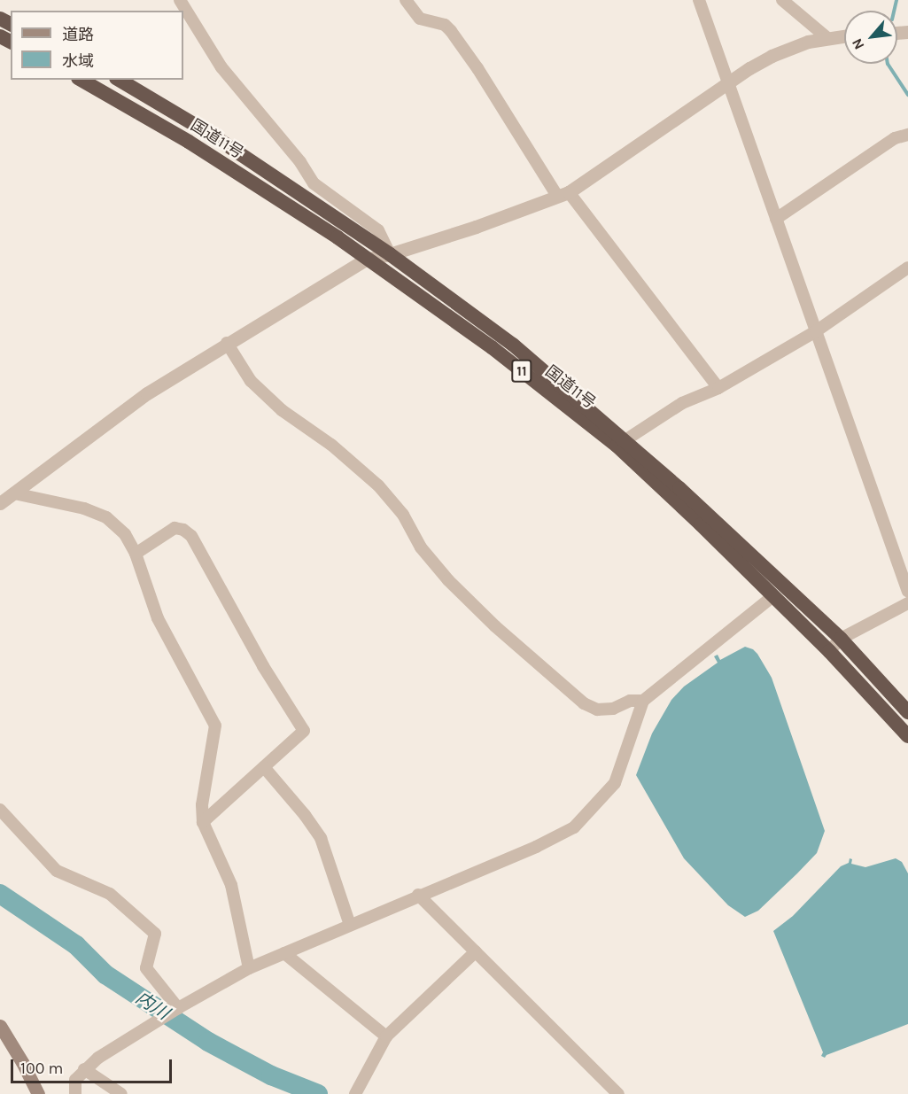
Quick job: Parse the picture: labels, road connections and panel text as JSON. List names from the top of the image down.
{
  "streets": {
    "highway": ["国道11号", "11"]
  },
  "water": ["内川"],
  "legend": ["道路", "水域"],
  "scale_bar": "100 m",
  "north": "bottom left"
}
